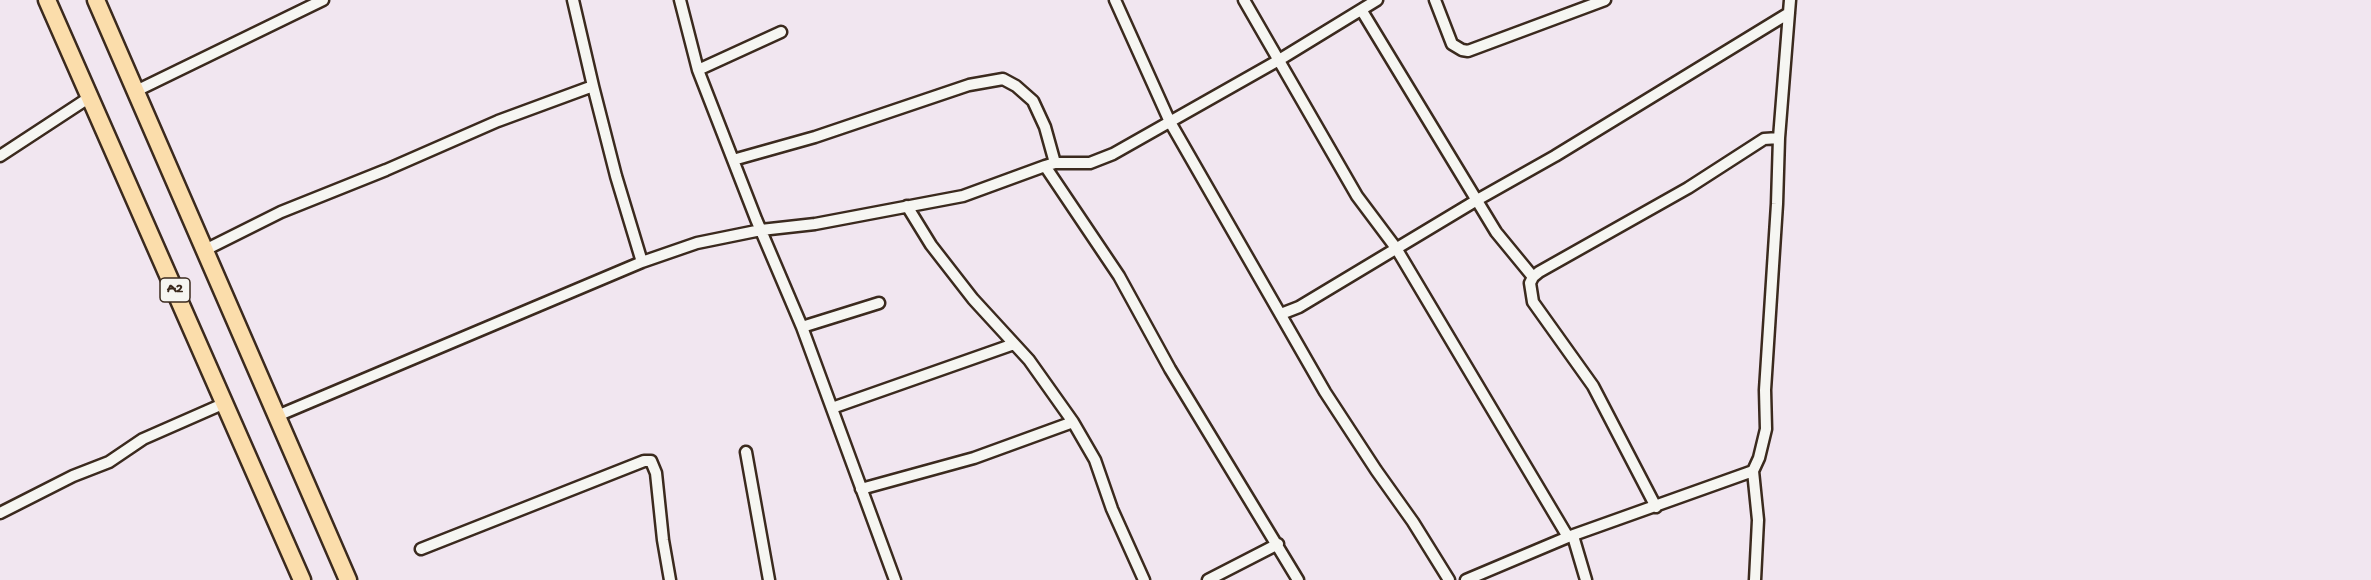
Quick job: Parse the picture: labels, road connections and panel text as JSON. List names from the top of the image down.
{
  "streets": {
    "highway": ["A2"]
  }
}
